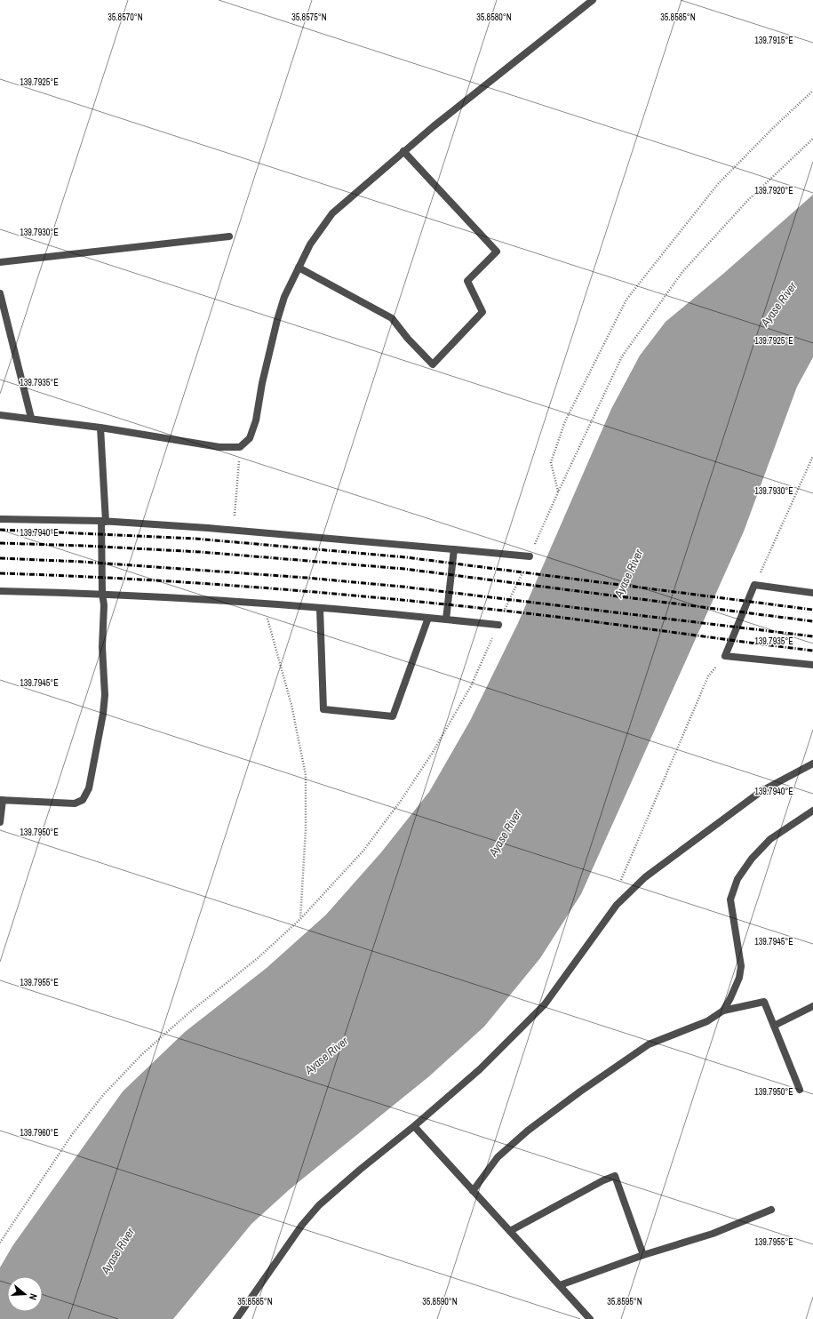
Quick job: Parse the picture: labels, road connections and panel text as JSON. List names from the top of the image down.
{
  "water": ["Ayase River"],
  "north": "right",
  "coordinates": [
    "35.8570°N",
    "35.8575°N",
    "35.8580°N",
    "35.8585°N",
    "139.7915°E",
    "139.7925°E",
    "139.7920°E",
    "139.7930°E",
    "139.7935°E",
    "139.7940°E",
    "139.7945°E",
    "139.7950°E",
    "139.7955°E",
    "139.7960°E",
    "35.8590°N",
    "35.8595°N"
  ]
}
